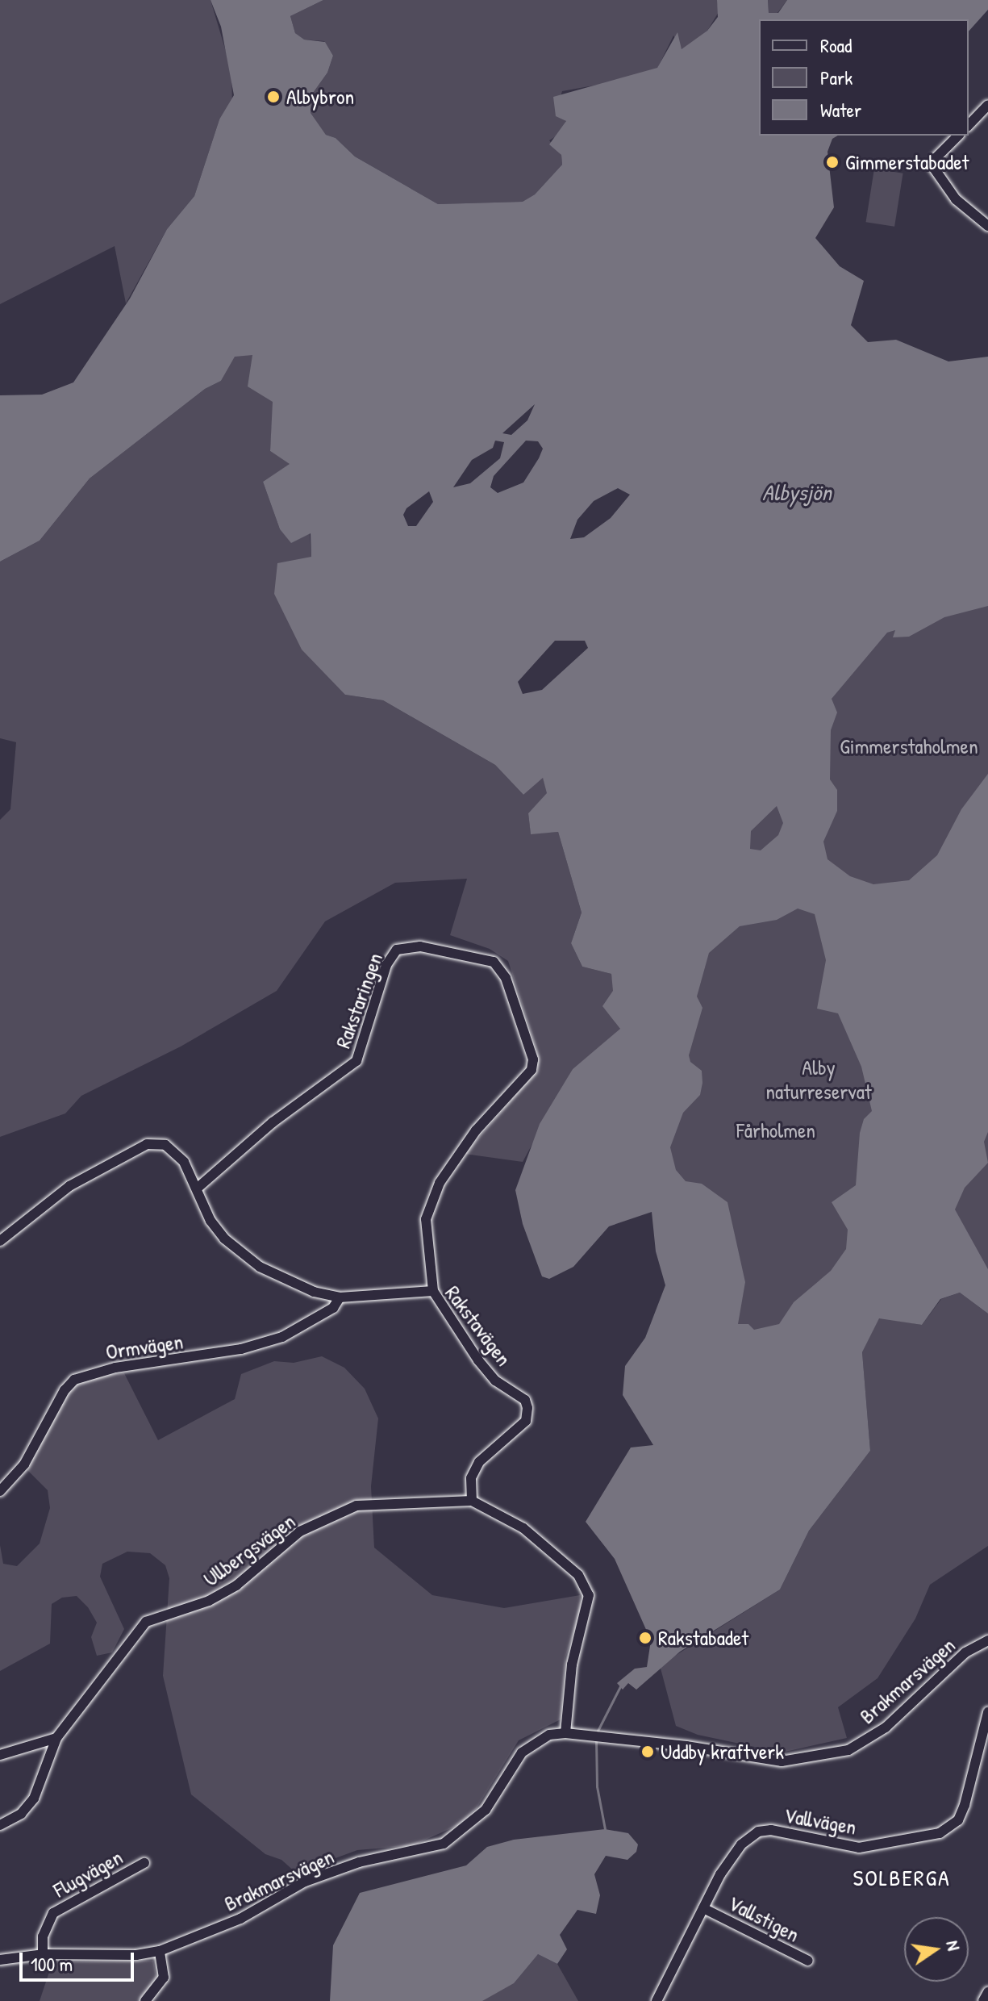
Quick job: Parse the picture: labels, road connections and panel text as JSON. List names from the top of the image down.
{
  "streets": {
    "street": [
      "Rakstaringen",
      "Rakstavägen",
      "Ormvägen",
      "Ullbergsvägen",
      "Brakmarsvägen",
      "Vallvägen",
      "Flugvägen",
      "Vallstigen"
    ]
  },
  "crossings": [
    ["Rakstaringen", "Rakstavägen"],
    ["Rakstavägen", "Ormvägen"],
    ["Rakstavägen", "Ullbergsvägen"],
    ["Brakmarsvägen", "Flugvägen"],
    ["Vallvägen", "Vallstigen"]
  ],
  "districts": ["SOLBERGA"],
  "water": ["Albysjön"],
  "parks": ["Gimmerstaholmen", "Alby naturreservat", "Fårholmen"],
  "places": [
    "Albybron",
    "Gimmerstabadet",
    "Rakstabadet",
    "Uddby kraftverk"
  ],
  "legend": ["Road", "Park", "Water"],
  "scale_bar": "100 m",
  "north": "right"
}
